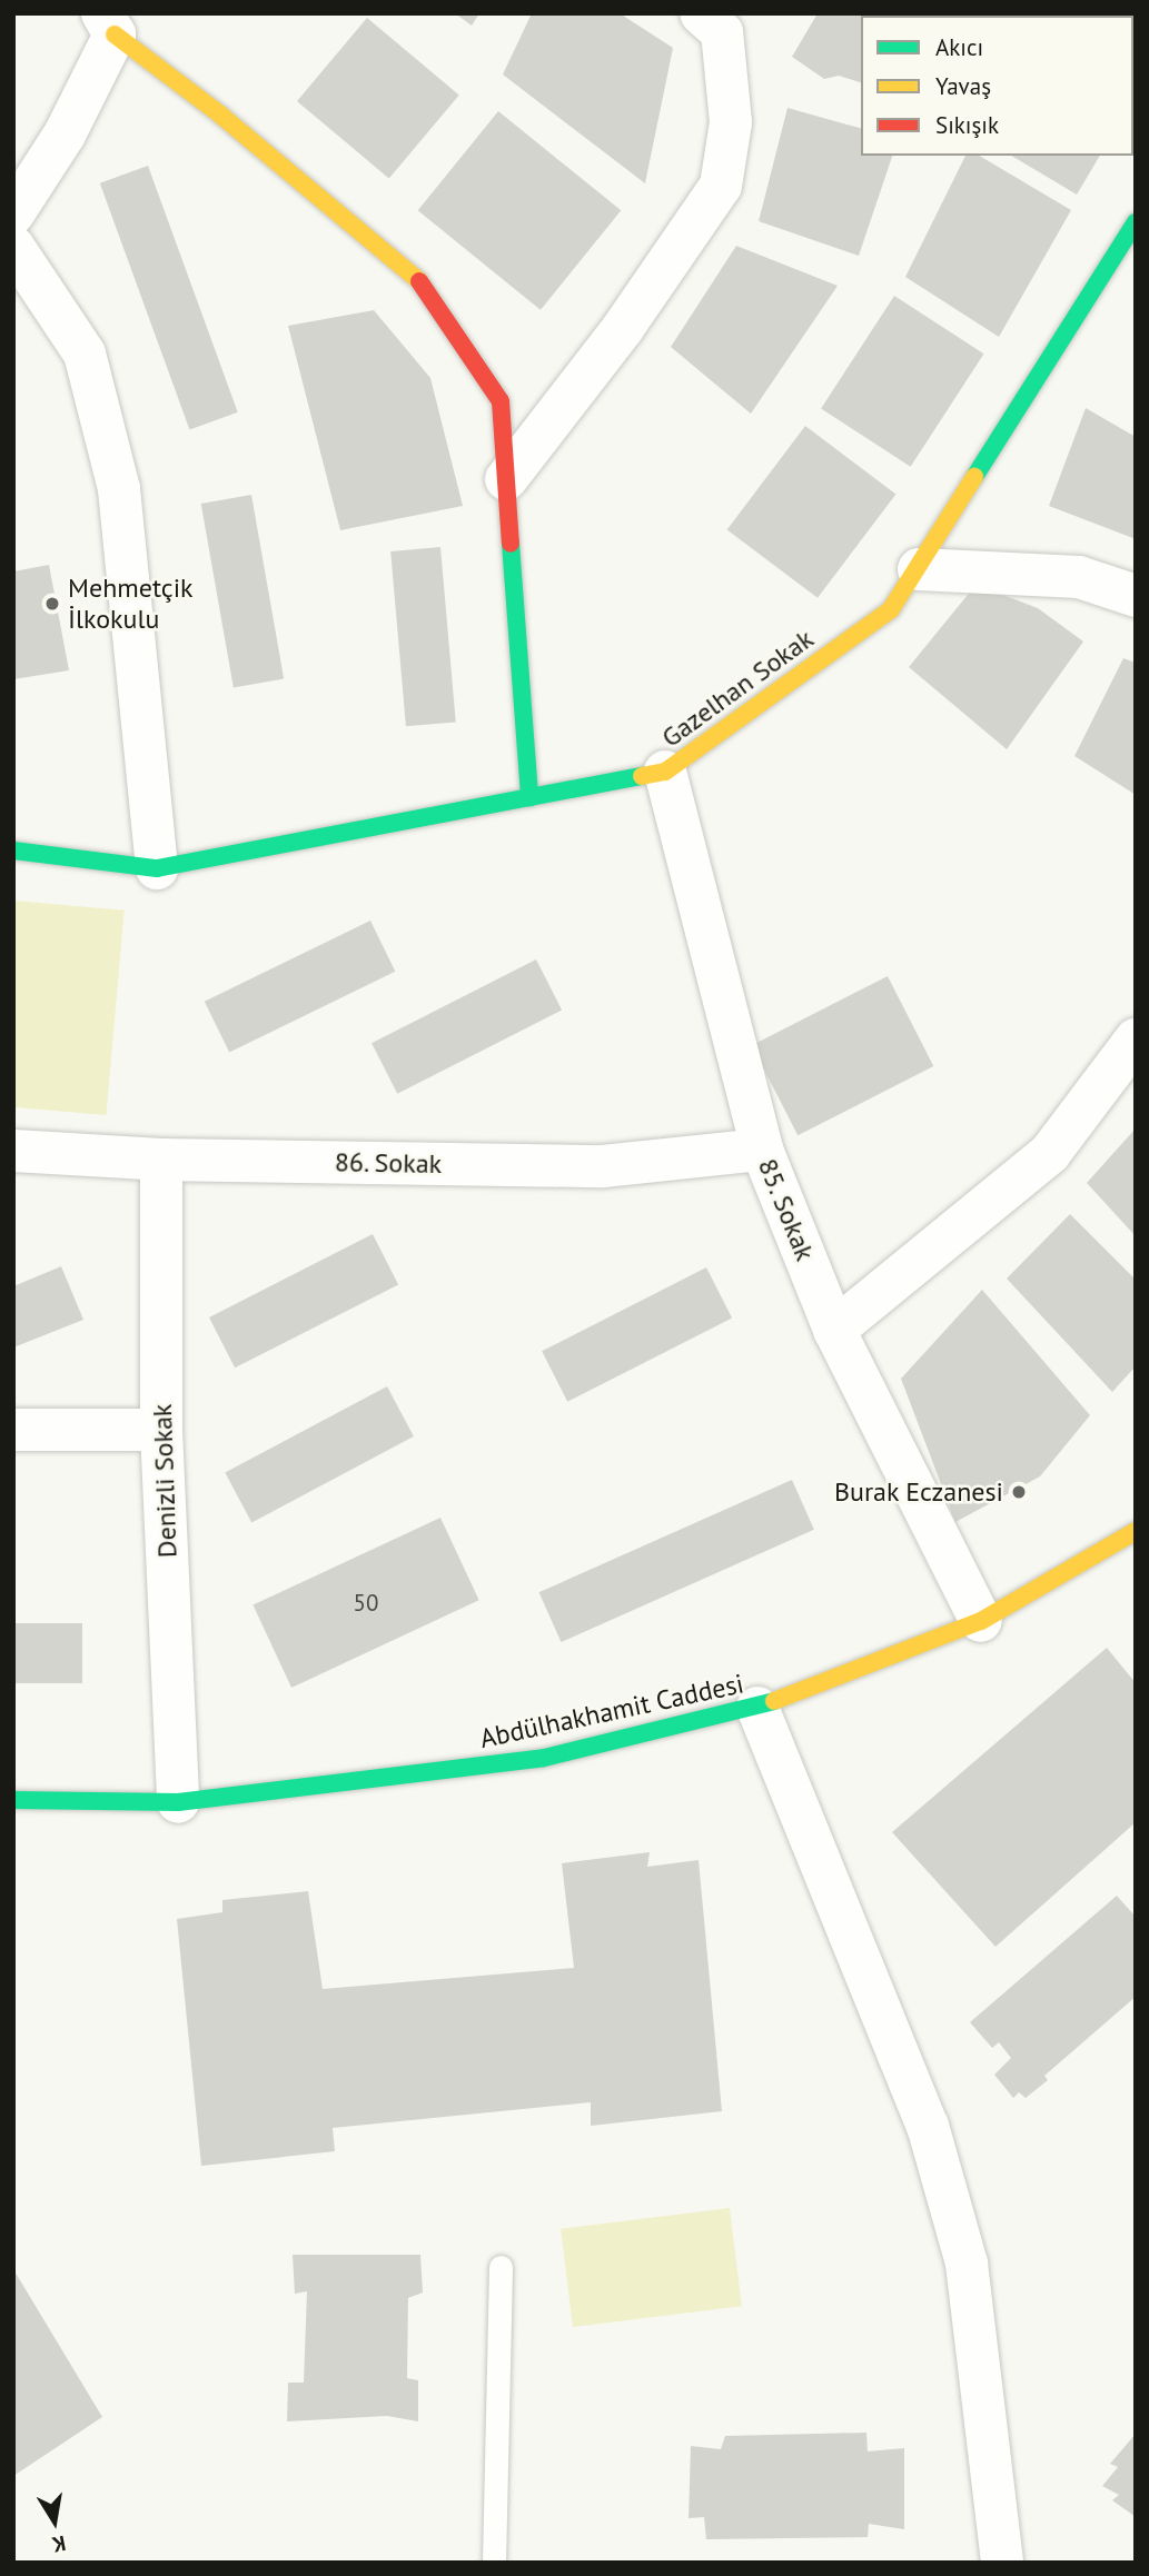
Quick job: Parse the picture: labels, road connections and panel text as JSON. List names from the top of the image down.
{
  "streets": {
    "street": [
      "Gazelhan Sokak",
      "86. Sokak",
      "85. Sokak",
      "Denizli Sokak",
      "Abdülhakhamit Caddesi"
    ]
  },
  "crossings": [
    ["Gazelhan Sokak", "85. Sokak"],
    ["86. Sokak", "85. Sokak"],
    ["86. Sokak", "Denizli Sokak"],
    ["85. Sokak", "Abdülhakhamit Caddesi"],
    ["Denizli Sokak", "Abdülhakhamit Caddesi"]
  ],
  "places": ["Mehmetçik İlkokulu", "Burak Eczanesi"],
  "house_numbers": ["50"],
  "legend": ["Akıcı", "Yavaş", "Sıkışık"],
  "north": "bottom"
}
